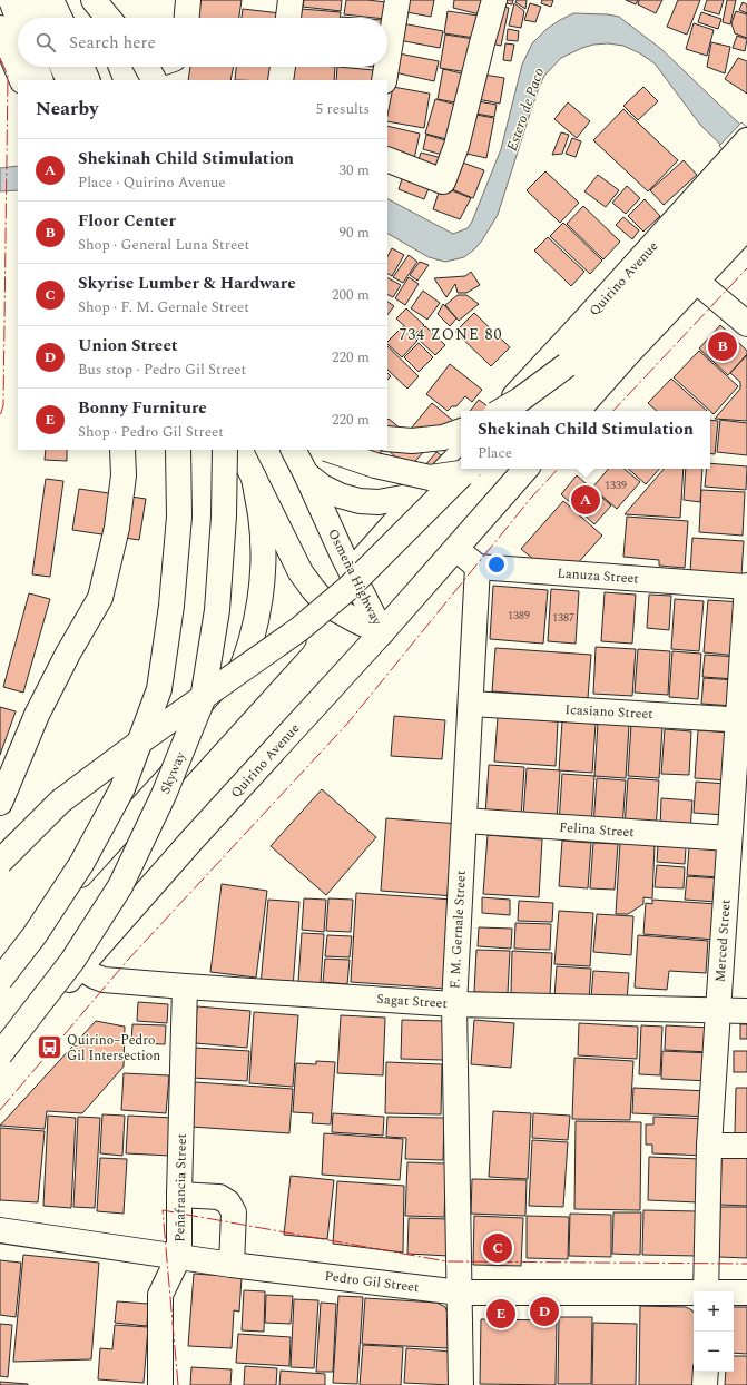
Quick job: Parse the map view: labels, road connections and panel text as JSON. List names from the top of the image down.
{
  "streets": {
    "main road": [
      "Quirino Avenue",
      "Lanuza Street",
      "Osmeña Highway",
      "Icasiano Street",
      "Skyway",
      "Felina Street",
      "F. M. Gernale Street",
      "Merced Street",
      "Sagat Street",
      "Peñafrancia Street",
      "Pedro Gil Street"
    ]
  },
  "crossings": [
    ["Quirino Avenue", "Osmeña Highway"],
    ["Quirino Avenue", "Skyway"],
    ["Quirino Avenue", "Sagat Street"],
    ["Lanuza Street", "F. M. Gernale Street"],
    ["Lanuza Street", "Merced Street"],
    ["Icasiano Street", "F. M. Gernale Street"],
    ["Icasiano Street", "Merced Street"],
    ["Felina Street", "F. M. Gernale Street"],
    ["Felina Street", "Merced Street"],
    ["F. M. Gernale Street", "Sagat Street"],
    ["F. M. Gernale Street", "Pedro Gil Street"],
    ["Merced Street", "Sagat Street"],
    ["Sagat Street", "Peñafrancia Street"],
    ["Peñafrancia Street", "Pedro Gil Street"]
  ],
  "districts": ["734 ZONE 80"],
  "water": ["Estero de Paco"],
  "places": {
    "bus stop": ["Quirino–Pedro Gil Intersection"]
  },
  "house_numbers": ["1339", "1389", "1387"],
  "page": {
    "search": "Search here",
    "heading": ["Nearby", "5 results"],
    "list": [
      {
        "mark": "A",
        "name": "Shekinah Child Stimulation",
        "note": "Place · Quirino Avenue",
        "value": "30 m"
      },
      {
        "mark": "B",
        "name": "Floor Center",
        "note": "Shop · General Luna Street",
        "value": "90 m"
      },
      {
        "mark": "C",
        "name": "Skyrise Lumber & Hardware",
        "note": "Shop · F. M. Gernale Street",
        "value": "200 m"
      },
      {
        "mark": "D",
        "name": "Union Street",
        "note": "Bus stop · Pedro Gil Street",
        "value": "220 m"
      },
      {
        "mark": "E",
        "name": "Bonny Furniture",
        "note": "Shop · Pedro Gil Street",
        "value": "220 m"
      }
    ],
    "pins": [
      "B",
      "A",
      "C",
      "D",
      "E"
    ],
    "popup": ["Shekinah Child Stimulation", "Place"],
    "map_buttons": ["+", "−"]
  }
}
